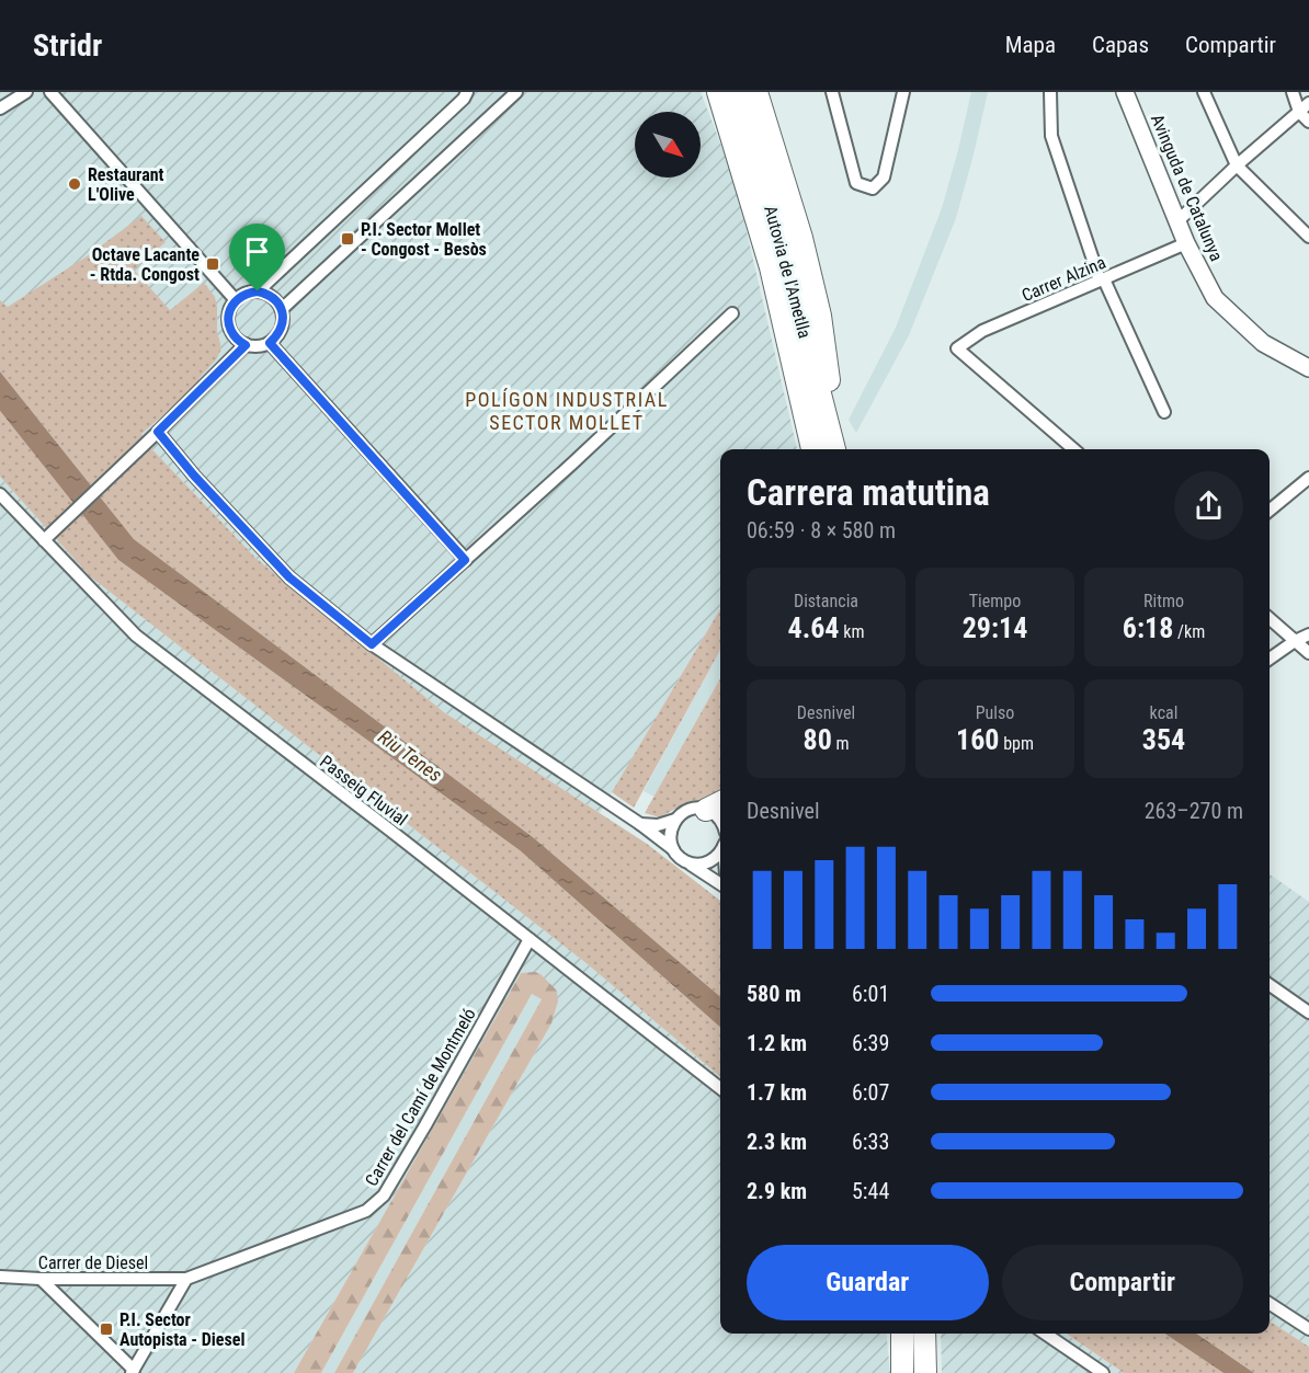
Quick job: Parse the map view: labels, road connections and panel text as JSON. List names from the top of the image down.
{
  "streets": {
    "highway": ["Autovia de l'Ametlla"],
    "street": [
      "Avinguda de Catalunya",
      "Carrer Alzina",
      "Passeig Fluvial",
      "Carrer del Camí de Montmeló",
      "Carrer de Diesel"
    ]
  },
  "crossings": [
    ["Avinguda de Catalunya", "Carrer Alzina"],
    ["Passeig Fluvial", "Carrer del Camí de Montmeló"],
    ["Carrer del Camí de Montmeló", "Carrer de Diesel"]
  ],
  "districts": ["POLÍGON INDUSTRIAL SECTOR MOLLET"],
  "water": ["Riu Tenes"],
  "places": {
    "other": ["Restaurant L'Olive"],
    "transit": ["P.I. Sector Mollet - Congost - Besòs", "Octave Lacante - Rtda. Congost", "P.I. Sector Autopista - Diesel"]
  },
  "north": "bottom right",
  "page": {
    "header": "Stridr",
    "nav": ["Mapa", "Capas", "Compartir"],
    "heading": ["Carrera matutina", "06:59 · 8 × 580 m"],
    "stats": [
      ["Distancia", "4.64 km"],
      ["Tiempo", "29:14"],
      ["Ritmo", "6:18 /km"],
      ["Desnivel", "80 m"],
      ["Pulso", "160 bpm"],
      ["kcal", "354"]
    ],
    "chart": ["Desnivel", "263–270 m"],
    "list": [
      {
        "name": "580 m",
        "note": "6:01"
      },
      {
        "name": "1.2 km",
        "note": "6:39"
      },
      {
        "name": "1.7 km",
        "note": "6:07"
      },
      {
        "name": "2.3 km",
        "note": "6:33"
      },
      {
        "name": "2.9 km",
        "note": "5:44"
      }
    ],
    "buttons": ["Guardar", "Compartir"]
  }
}
